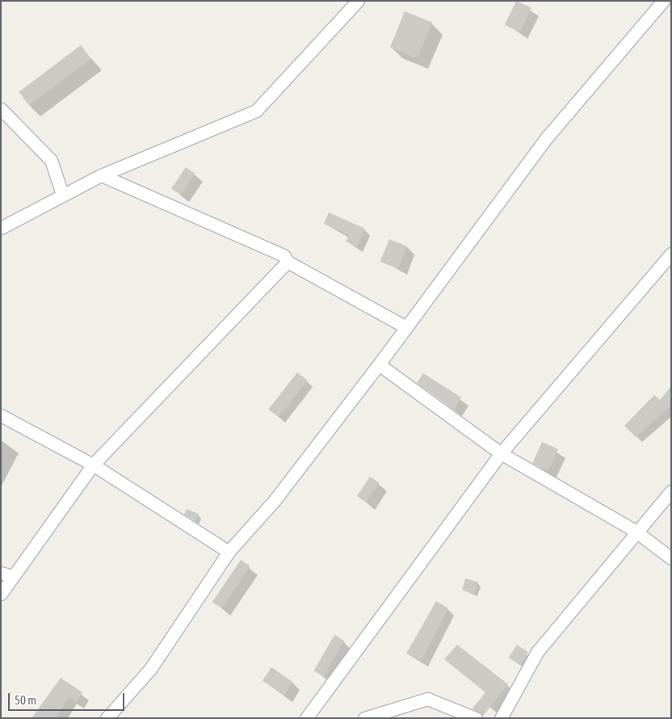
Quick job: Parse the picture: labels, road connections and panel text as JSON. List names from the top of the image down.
{
  "scale_bar": "50 m"
}
